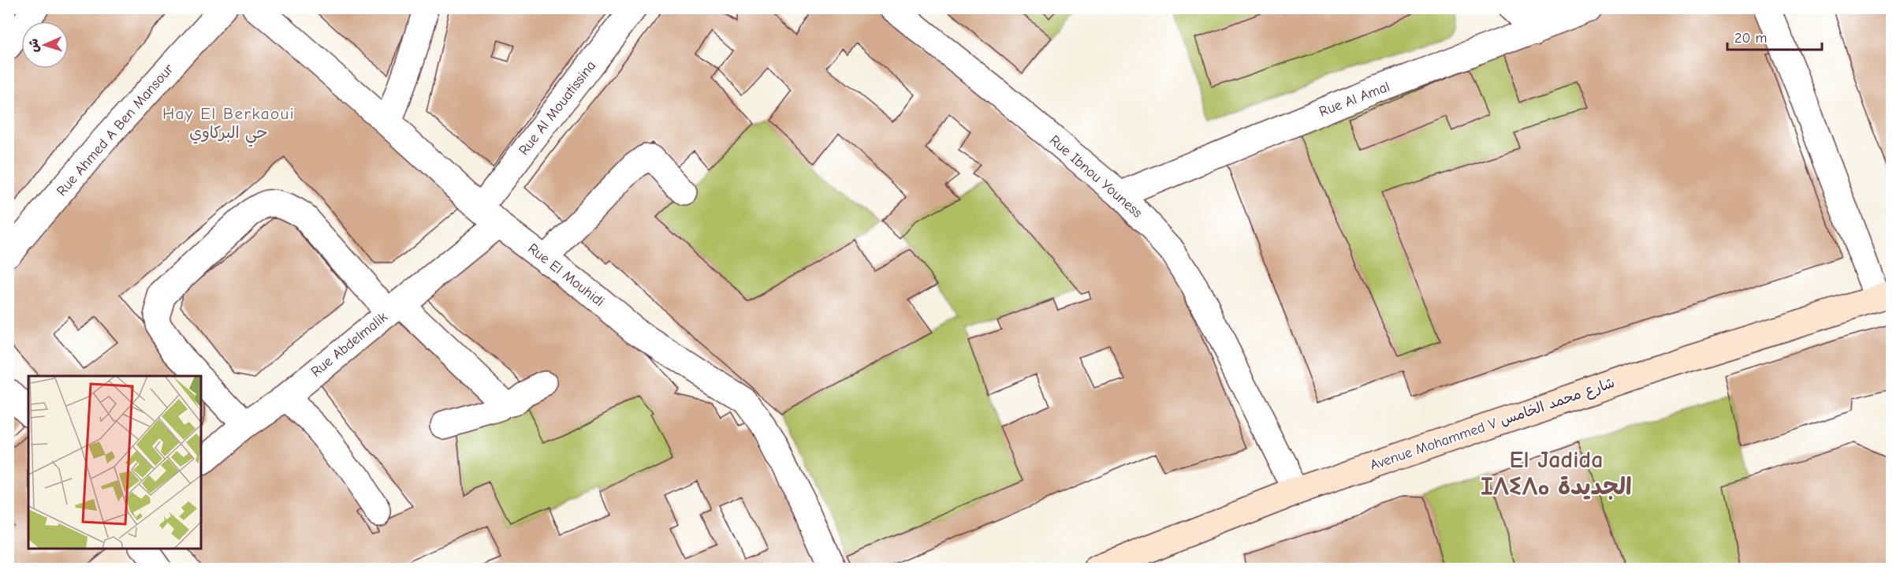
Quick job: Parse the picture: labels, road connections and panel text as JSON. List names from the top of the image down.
{
  "streets": {
    "street": [
      "Rue Al Amal",
      "Rue Al Mouatissina",
      "Rue Ahmed A Ben Mansour",
      "Rue Ibnou Youness",
      "Rue El Mouhidi",
      "Rue Abdelmalik",
      "Avenue Mohammed V شارع محمد الخامس"
    ]
  },
  "crossings": [
    ["Rue Al Amal", "Rue Ibnou Youness"],
    ["Rue Al Mouatissina", "Rue El Mouhidi"],
    ["Rue Al Mouatissina", "Rue Abdelmalik"],
    ["Rue Ibnou Youness", "Avenue Mohammed V شارع محمد الخامس"],
    ["Rue El Mouhidi", "Rue Abdelmalik"]
  ],
  "districts": ["Hay El Berkaoui حي البركاوي", "El Jadida ⵊⴷⵉⴷⴰ الجديدة"],
  "scale_bar": "20 m",
  "north": "left"
}
